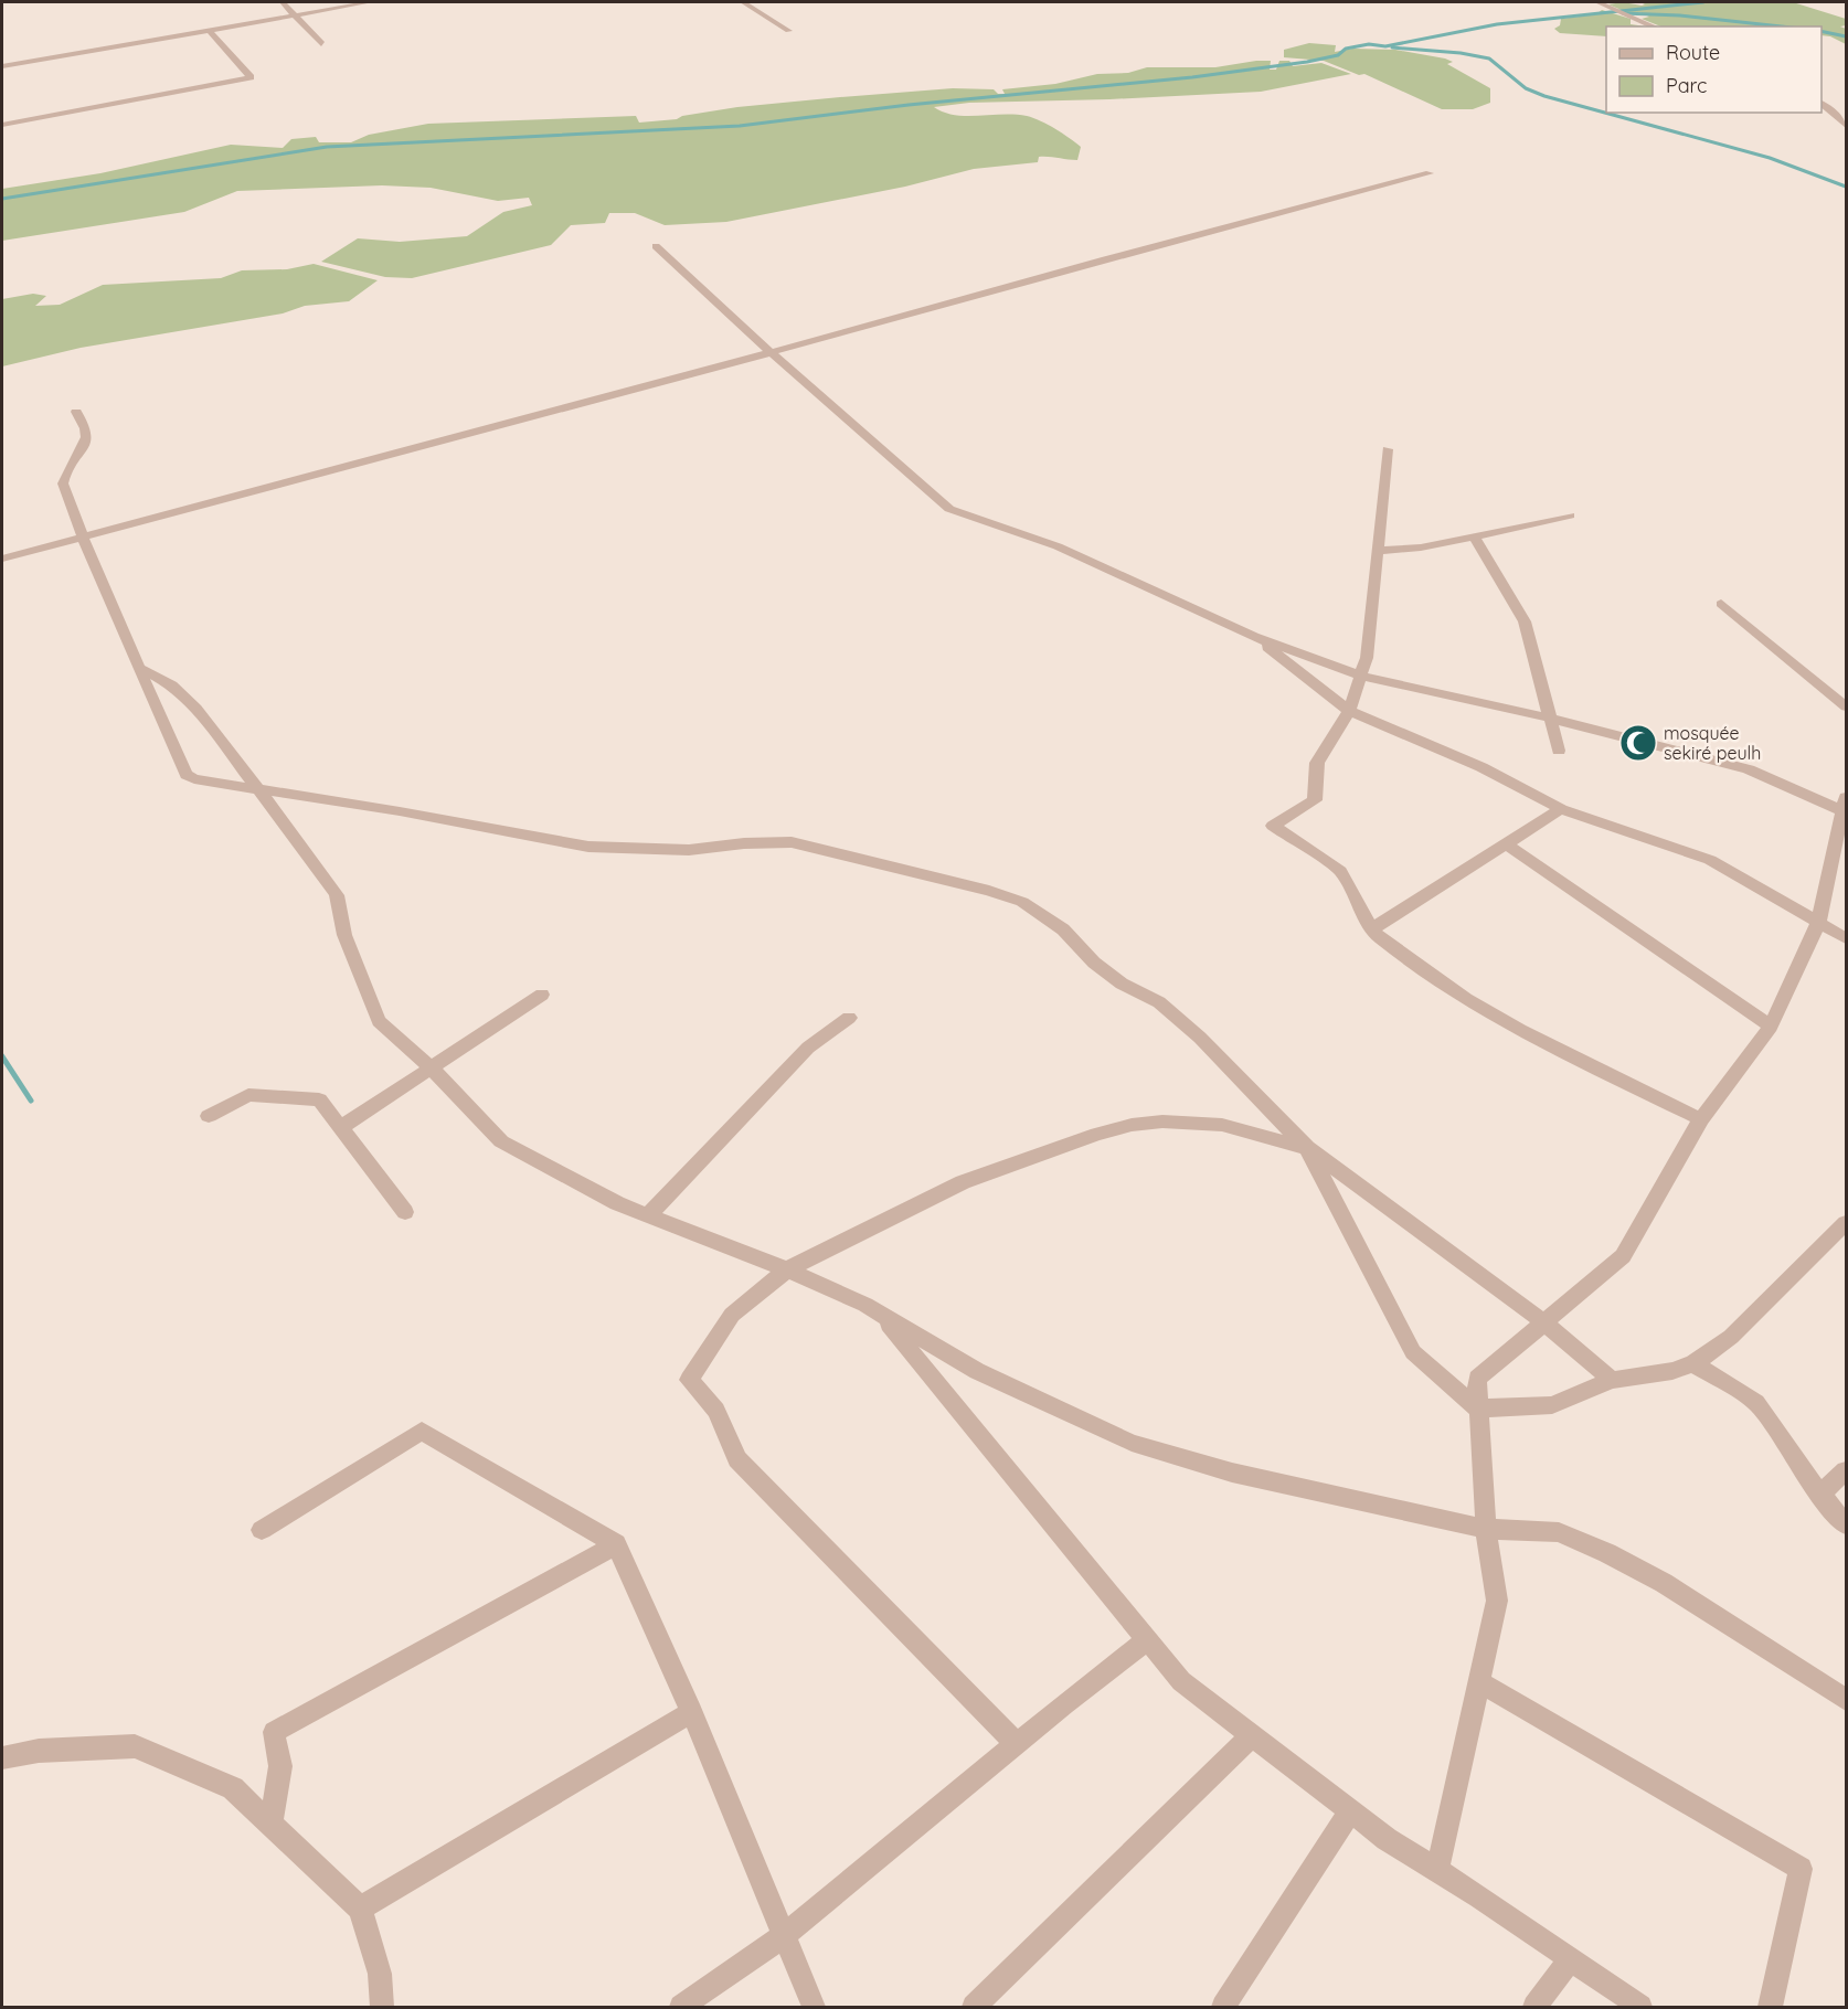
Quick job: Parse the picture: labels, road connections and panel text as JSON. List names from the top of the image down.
{
  "places": {
    "mosque": ["mosquée sekiré peulh"]
  },
  "legend": ["Route", "Parc"]
}
